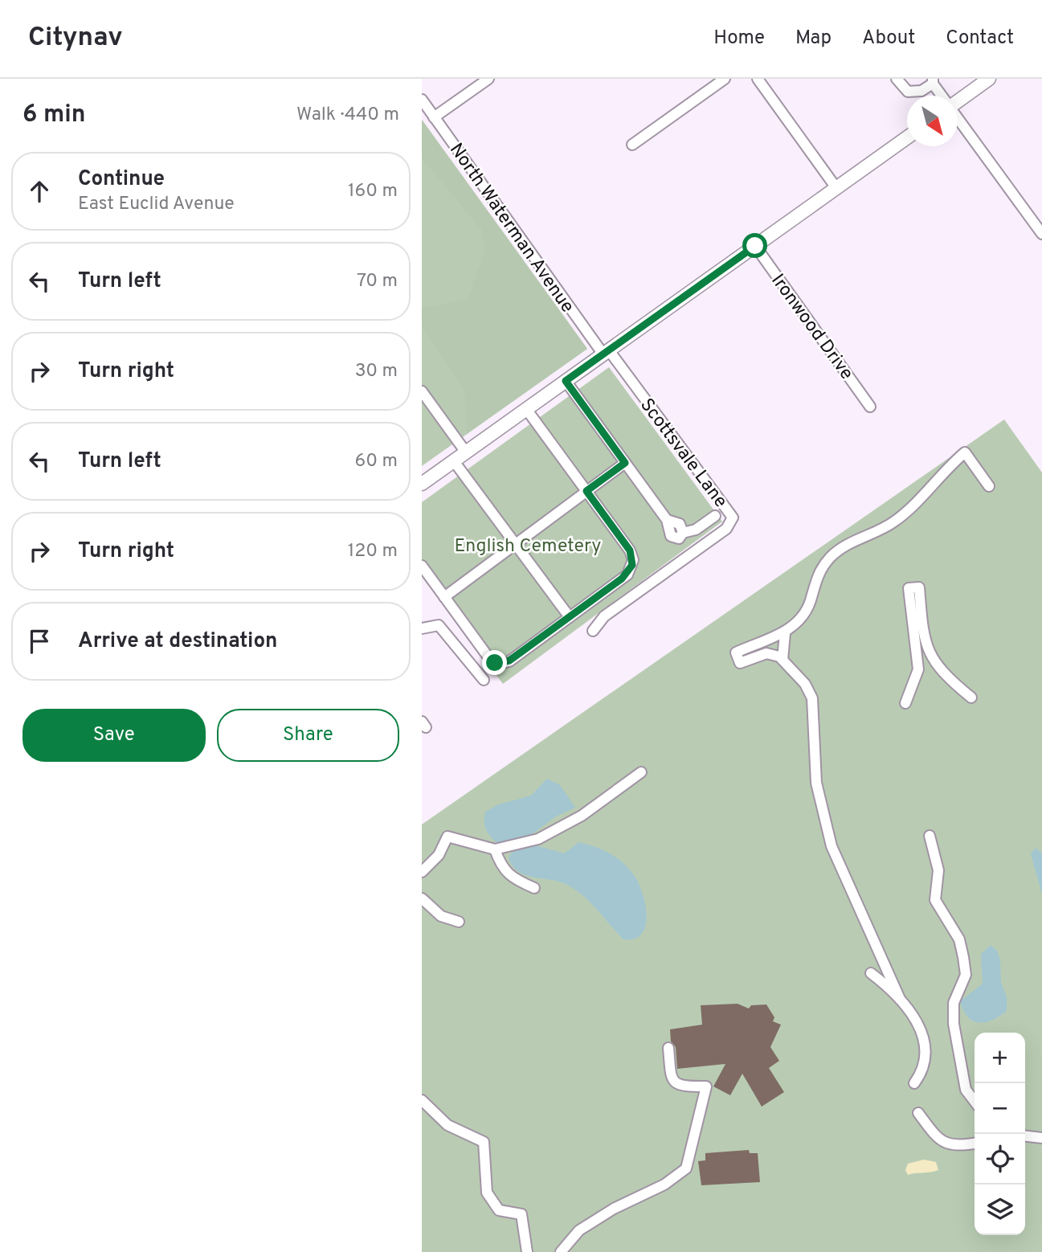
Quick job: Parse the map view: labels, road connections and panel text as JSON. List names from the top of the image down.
{
  "streets": {
    "street": ["North Waterman Avenue", "Ironwood Drive", "Scottsvale Lane"]
  },
  "crossings": [
    ["North Waterman Avenue", "Scottsvale Lane"]
  ],
  "parks": ["English Cemetery"],
  "north": "bottom right",
  "page": {
    "header": "Citynav",
    "nav": [
      "Home",
      "Map",
      "About",
      "Contact"
    ],
    "heading": ["6 min", "Walk · 440 m"],
    "list": [
      ["Continue", "East Euclid Avenue", "160 m"],
      ["Turn left", "70 m"],
      ["Turn right", "30 m"],
      ["Turn left", "60 m"],
      ["Turn right", "120 m"],
      "Arrive at destination"
    ],
    "buttons": ["Save", "Share"],
    "map_buttons": ["+", "−"]
  }
}
